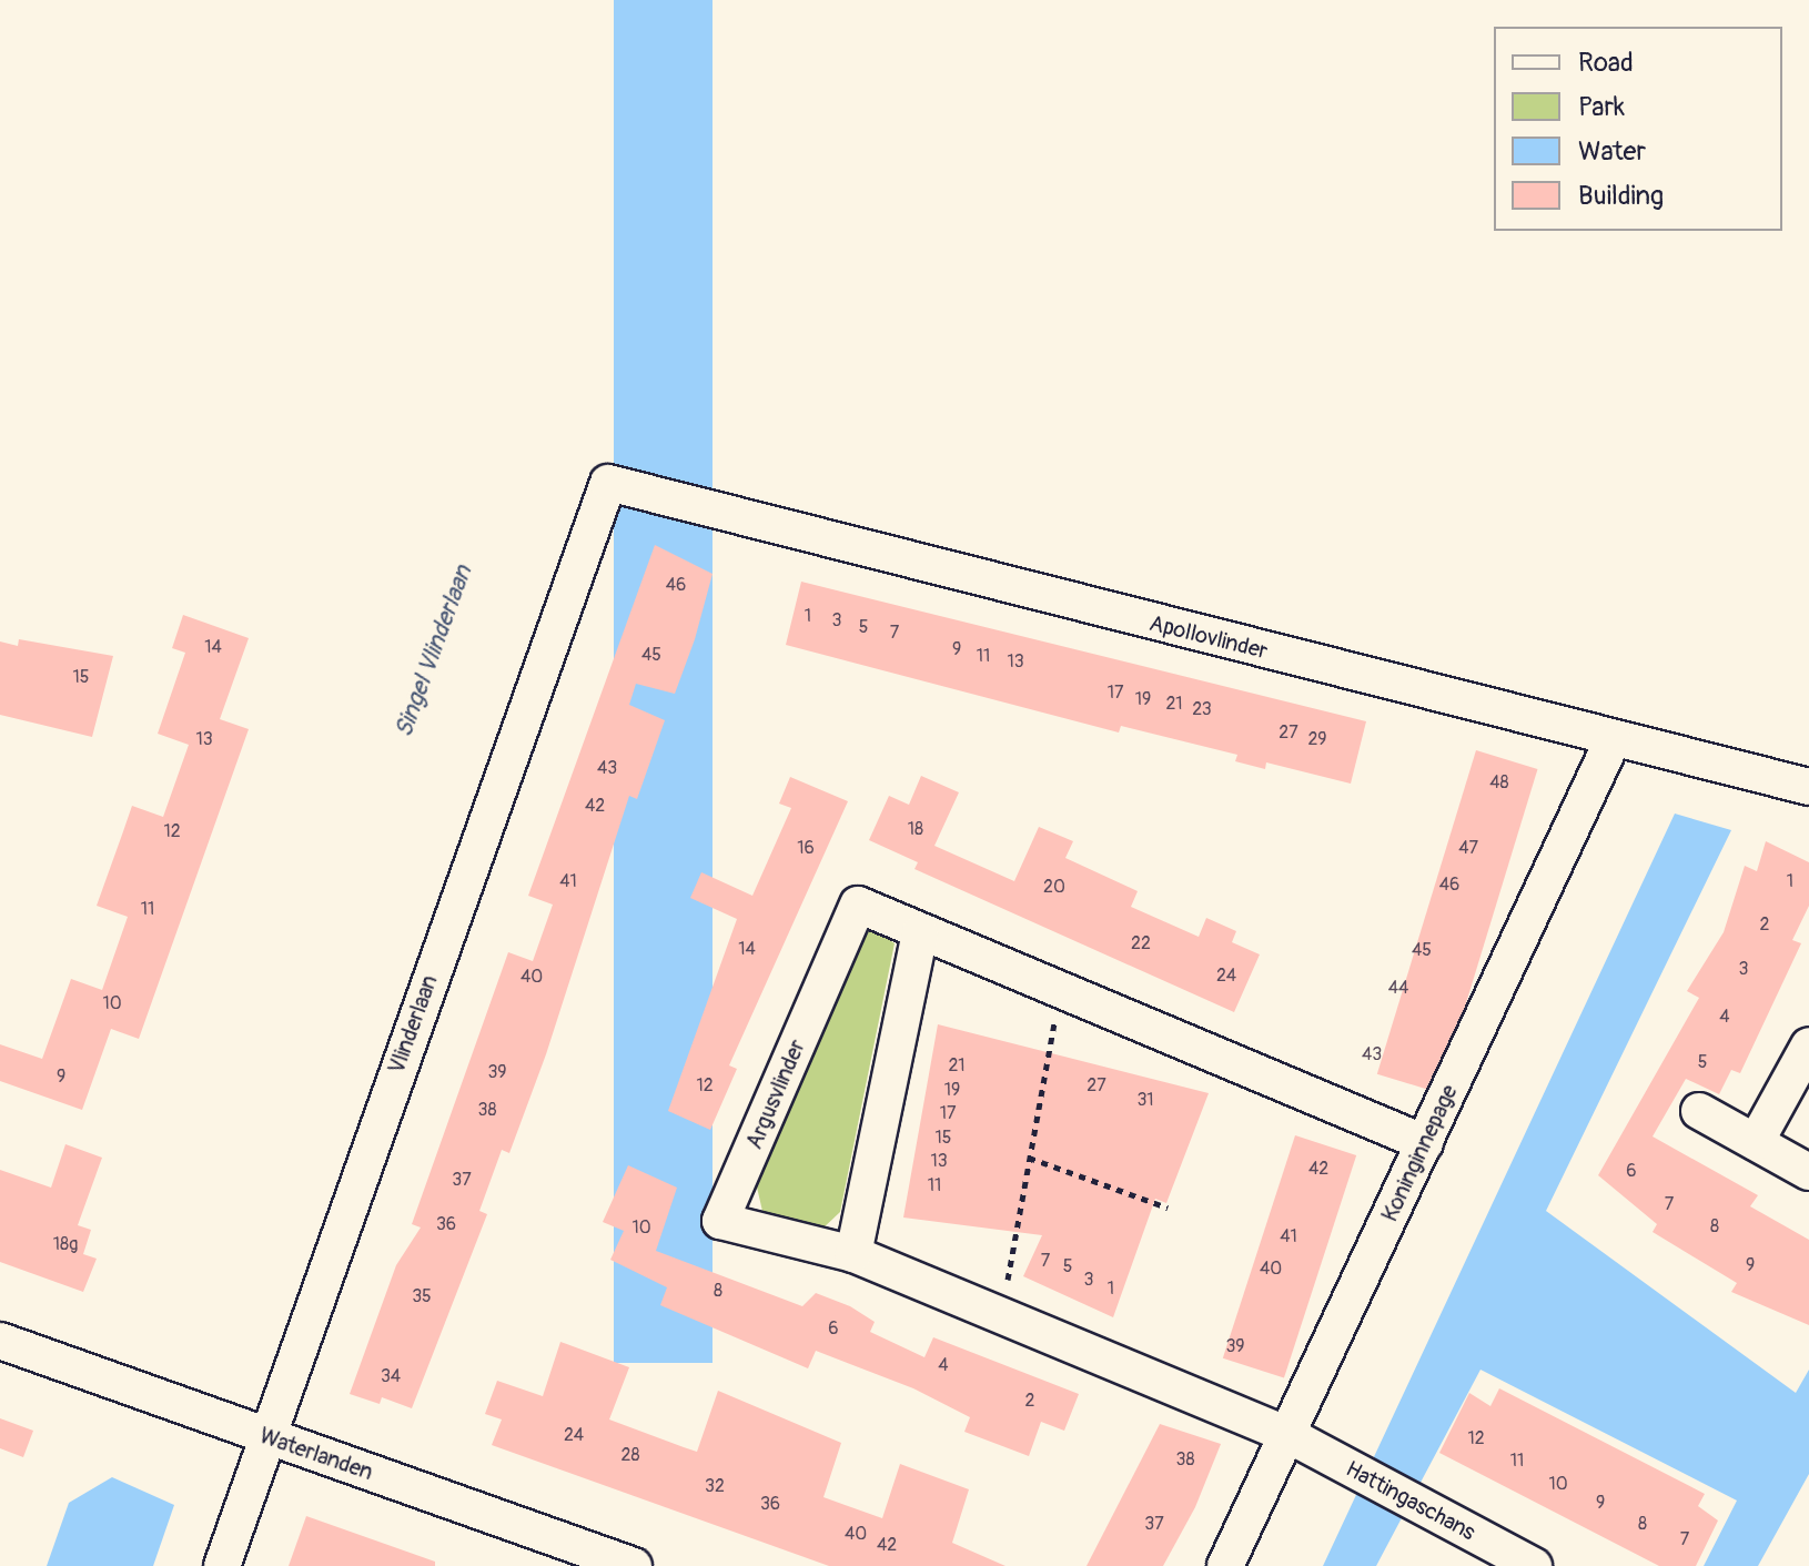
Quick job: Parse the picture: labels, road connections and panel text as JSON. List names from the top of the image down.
{
  "streets": {
    "street": [
      "Apollovlinder",
      "Vlinderlaan",
      "Argusvlinder",
      "Koninginnepage",
      "Waterlanden",
      "Hattingaschans"
    ]
  },
  "crossings": [
    ["Apollovlinder", "Vlinderlaan"],
    ["Apollovlinder", "Koninginnepage"],
    ["Vlinderlaan", "Waterlanden"],
    ["Argusvlinder", "Koninginnepage"],
    ["Argusvlinder", "Hattingaschans"],
    ["Koninginnepage", "Hattingaschans"]
  ],
  "water": ["Singel Vlinderlaan"],
  "house_numbers": [
    "46",
    "1",
    "3",
    "5",
    "7",
    "14",
    "9",
    "45",
    "11",
    "13",
    "15",
    "17",
    "19",
    "21",
    "23",
    "27",
    "13",
    "29",
    "43",
    "48",
    "42",
    "18",
    "12",
    "16",
    "47",
    "41",
    "1",
    "46",
    "20",
    "11",
    "2",
    "22",
    "14",
    "45",
    "3",
    "24",
    "40",
    "44",
    "10",
    "4",
    "43",
    "5",
    "21",
    "39",
    "9",
    "12",
    "27",
    "19",
    "31",
    "38",
    "17",
    "15",
    "13",
    "42",
    "6",
    "37",
    "11",
    "7",
    "36",
    "8",
    "10",
    "41",
    "18g",
    "7",
    "9",
    "5",
    "40",
    "3",
    "1",
    "8",
    "35",
    "6",
    "39",
    "4",
    "34",
    "2",
    "24",
    "12",
    "28",
    "38",
    "11",
    "10",
    "32",
    "9",
    "36",
    "37",
    "8",
    "40",
    "7",
    "42"
  ],
  "legend": [
    "Road",
    "Park",
    "Water",
    "Building"
  ]
}
